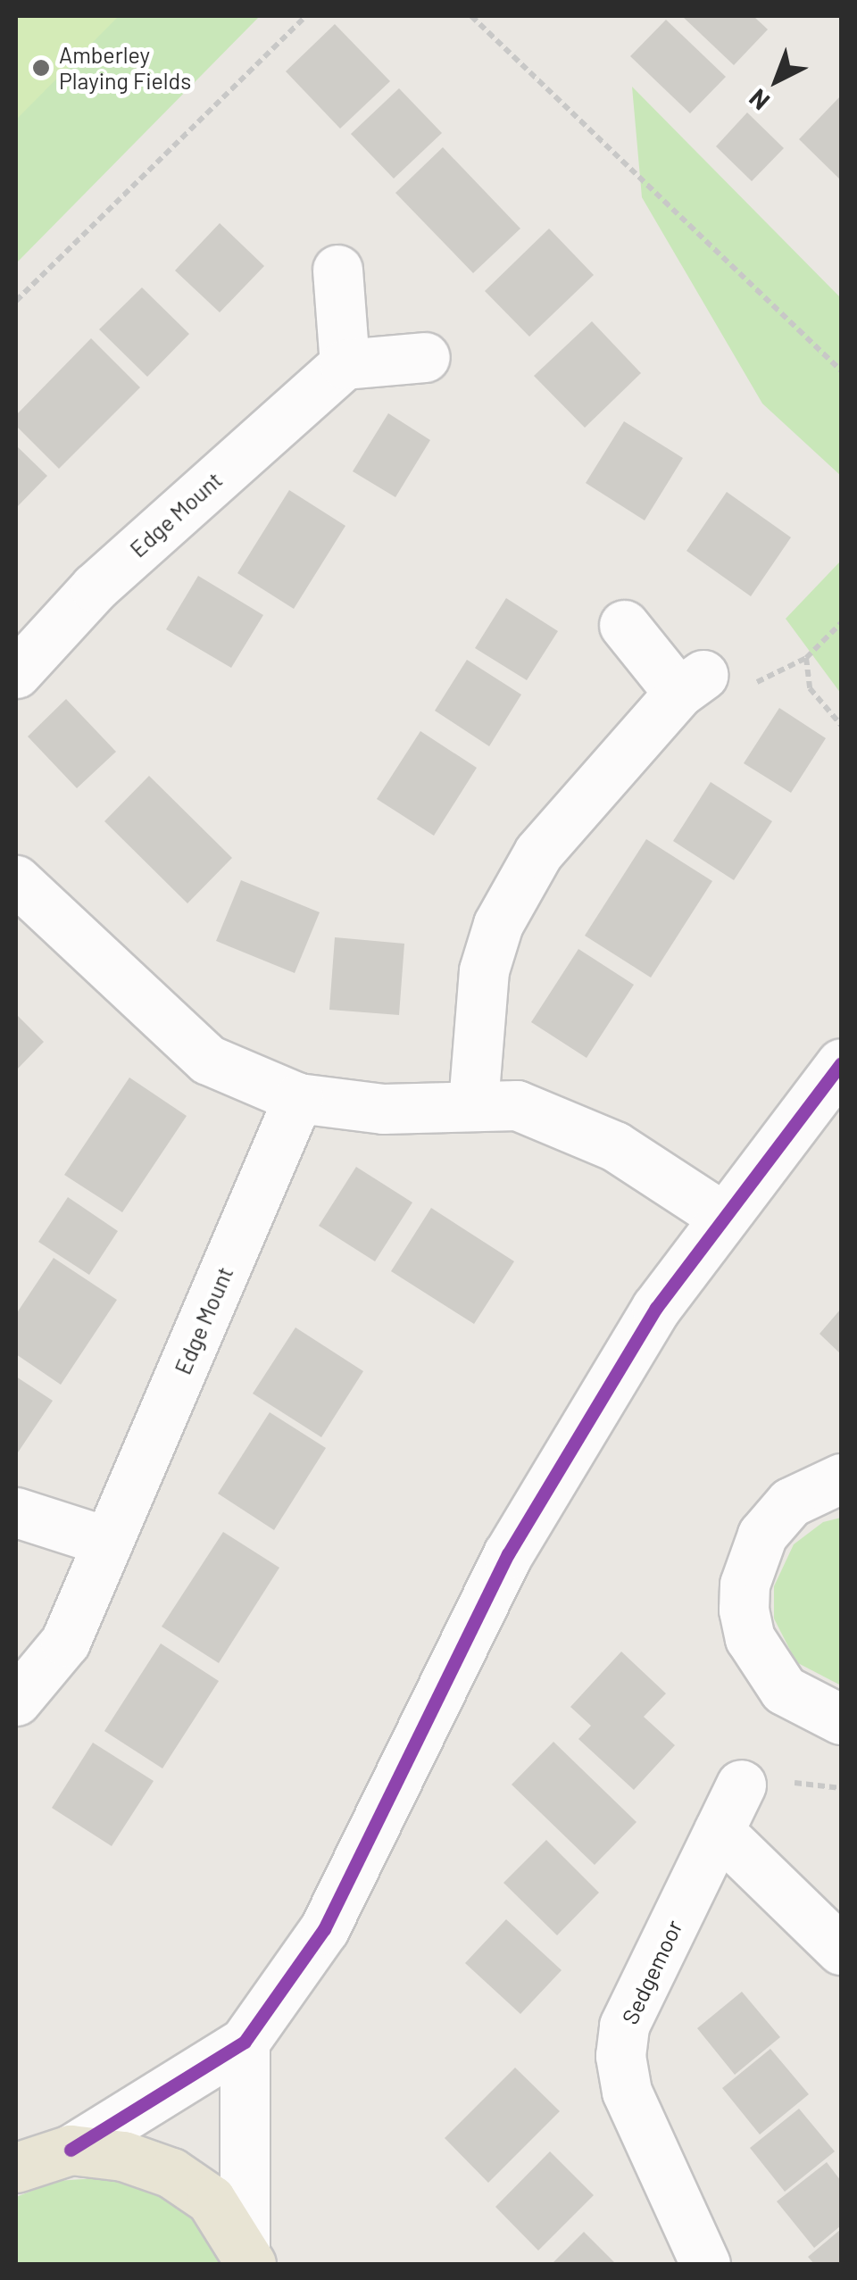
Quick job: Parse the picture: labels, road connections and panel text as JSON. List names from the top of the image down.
{
  "streets": {
    "street": ["Edge Mount", "Sedgemoor"]
  },
  "places": ["Amberley Playing Fields"],
  "north": "bottom left"
}
